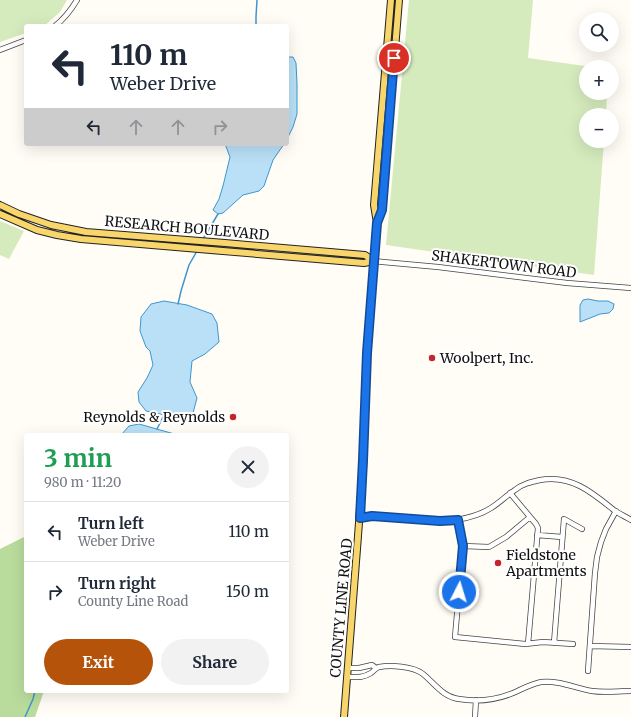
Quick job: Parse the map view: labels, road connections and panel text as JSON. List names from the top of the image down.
{
  "streets": {
    "main road": ["RESEARCH BOULEVARD", "COUNTY LINE ROAD"],
    "street": ["SHAKERTOWN ROAD"]
  },
  "crossings": [
    ["RESEARCH BOULEVARD", "SHAKERTOWN ROAD"],
    ["RESEARCH BOULEVARD", "COUNTY LINE ROAD"],
    ["SHAKERTOWN ROAD", "COUNTY LINE ROAD"]
  ],
  "places": ["Woolpert, Inc.", "Reynolds & Reynolds", "Fieldstone Apartments"],
  "page": {
    "map_buttons": ["+", "−"],
    "turn": ["110 m", "Weber Drive"],
    "heading": ["3 min", "980 m · 11:20"],
    "list": [
      {
        "name": "Turn left",
        "note": "Weber Drive",
        "value": "110 m"
      },
      {
        "name": "Turn right",
        "note": "County Line Road",
        "value": "150 m"
      }
    ],
    "buttons": ["Exit", "Share"]
  }
}
